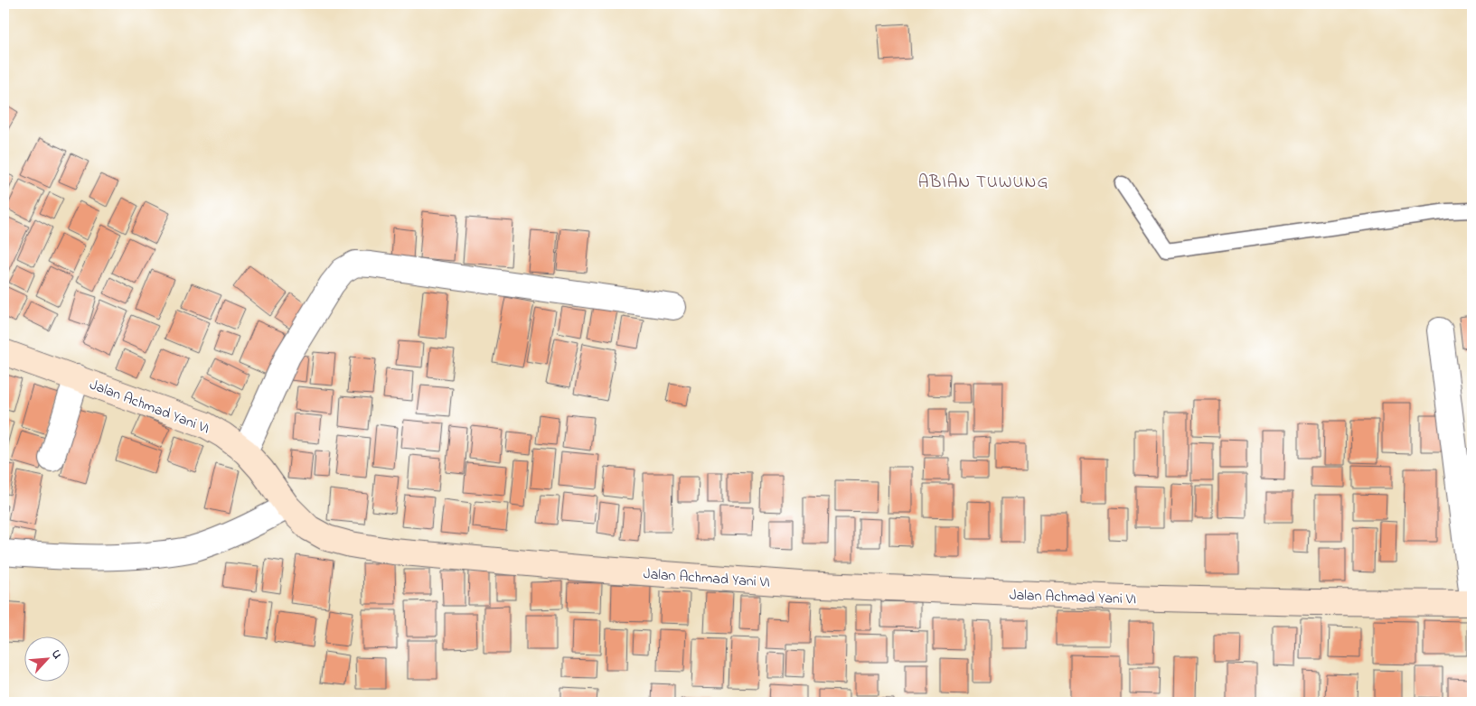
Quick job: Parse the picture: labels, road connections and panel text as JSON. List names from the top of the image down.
{
  "streets": {
    "street": ["Jalan Achmad Yani VI"]
  },
  "districts": ["ABIAN TUWUNG"],
  "north": "top right"
}
